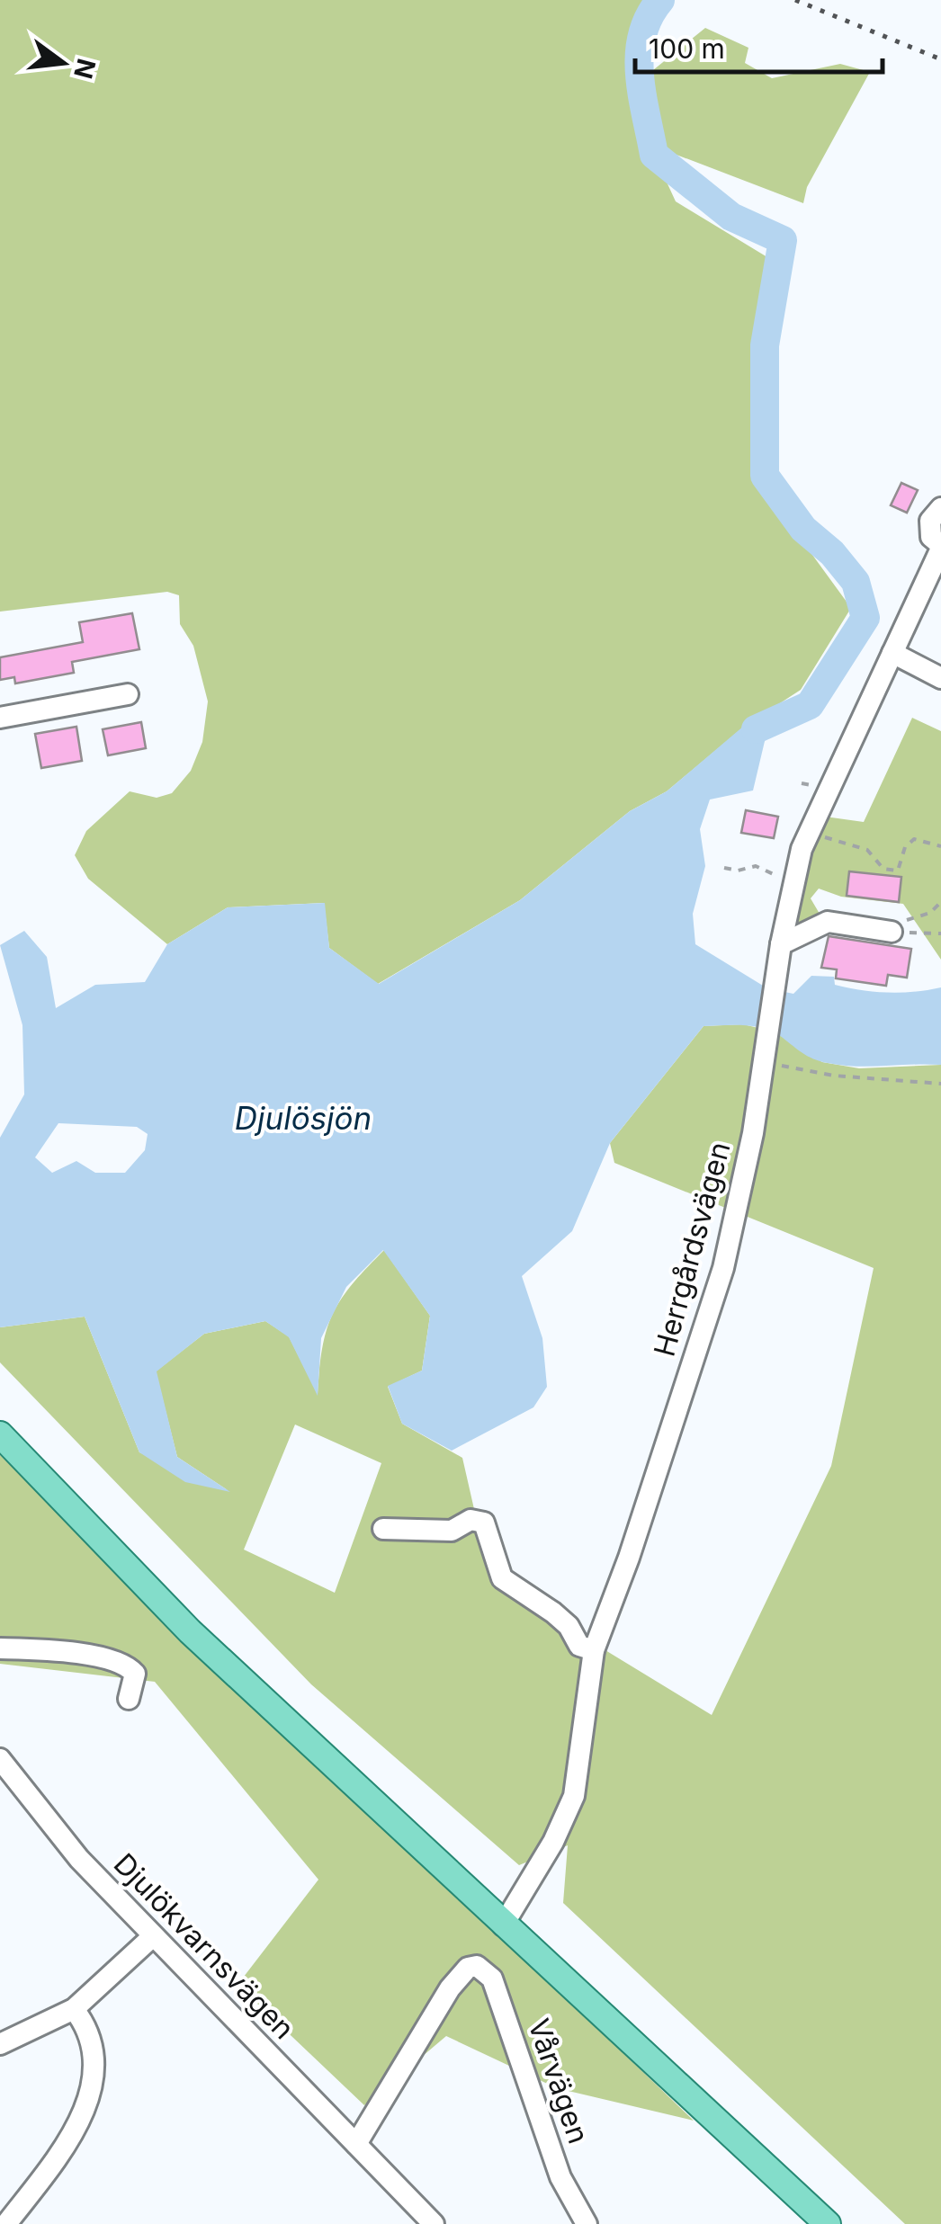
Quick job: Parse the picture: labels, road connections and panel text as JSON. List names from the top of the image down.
{
  "streets": {
    "street": ["Herrgårdsvägen", "Djulökvarnsvägen", "Vårvägen"]
  },
  "crossings": [
    ["Djulökvarnsvägen", "Vårvägen"]
  ],
  "water": ["Djulösjön"],
  "scale_bar": "100 m",
  "north": "right"
}
